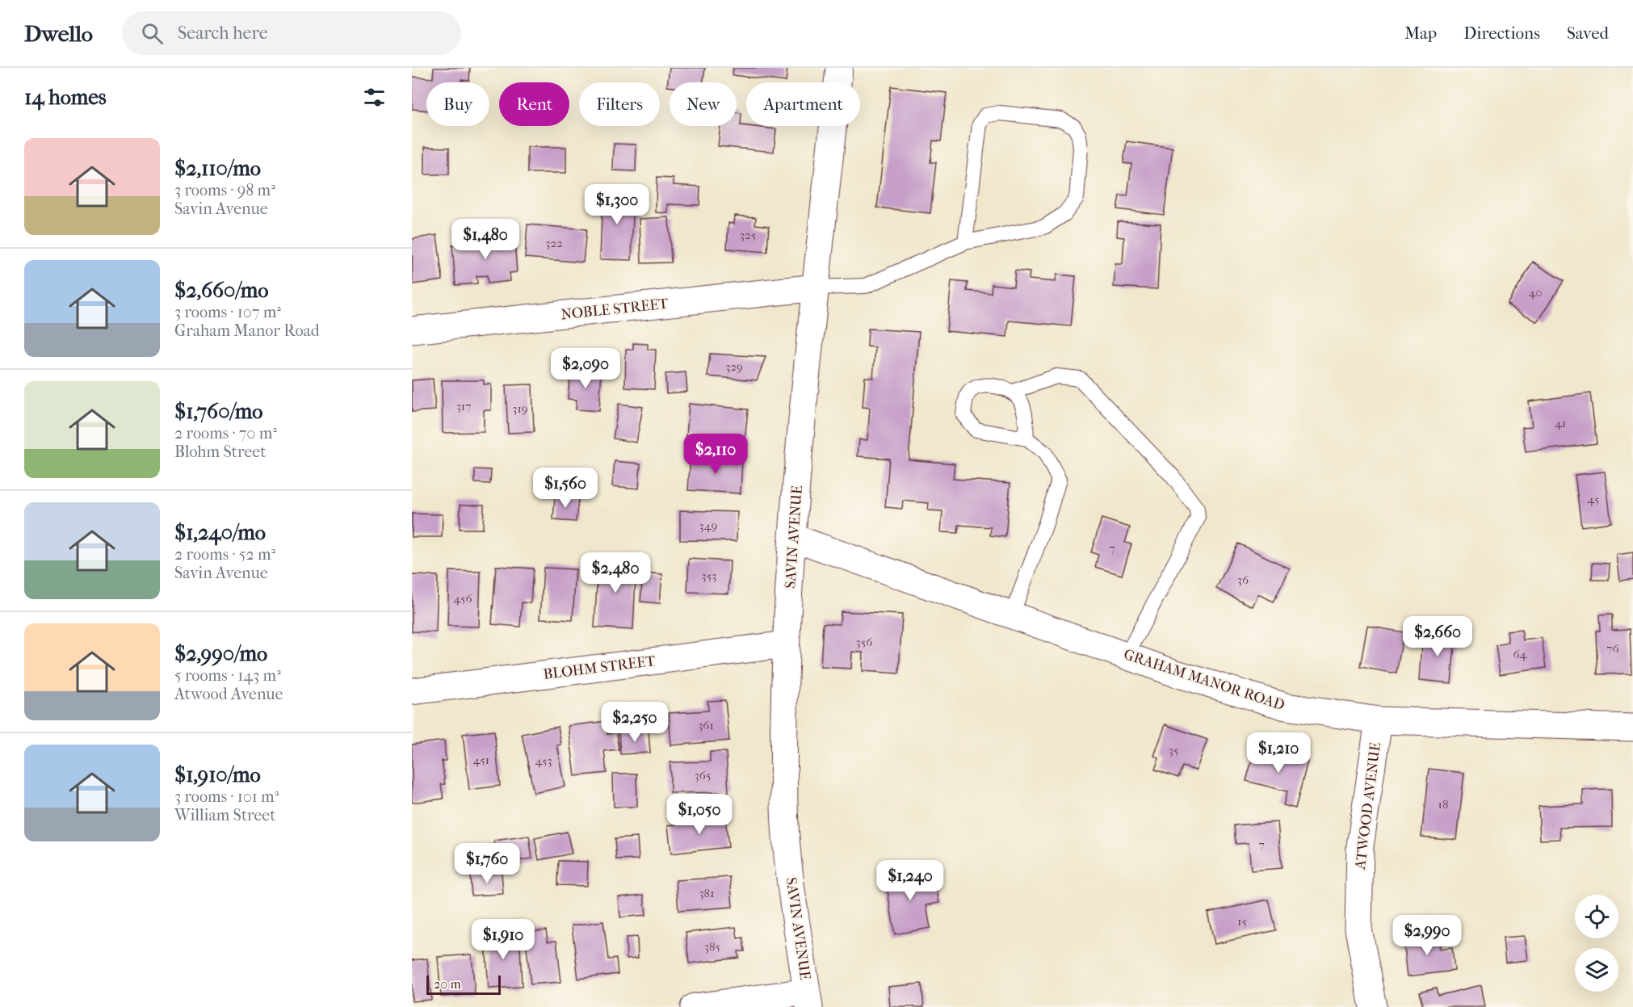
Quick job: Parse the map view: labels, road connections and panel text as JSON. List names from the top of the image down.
{
  "streets": {
    "street": [
      "NOBLE STREET",
      "SAVIN AVENUE",
      "BLOHM STREET",
      "GRAHAM MANOR ROAD",
      "ATWOOD AVENUE"
    ]
  },
  "crossings": [
    ["NOBLE STREET", "SAVIN AVENUE"],
    ["SAVIN AVENUE", "BLOHM STREET"],
    ["SAVIN AVENUE", "GRAHAM MANOR ROAD"],
    ["GRAHAM MANOR ROAD", "ATWOOD AVENUE"]
  ],
  "house_numbers": [
    "325",
    "322",
    "40",
    "329",
    "317",
    "319",
    "41",
    "45",
    "349",
    "7",
    "353",
    "36",
    "456",
    "356",
    "76",
    "64",
    "361",
    "35",
    "451",
    "453",
    "365",
    "18",
    "7",
    "381",
    "15",
    "385"
  ],
  "scale_bar": "20 m",
  "page": {
    "header": "Dwello",
    "search": "Search here",
    "nav": ["Map", "Directions", "Saved"],
    "heading": "14 homes",
    "chip": [
      "Buy",
      "Rent",
      "Filters",
      "New",
      "Apartment"
    ],
    "list": [
      {
        "name": "$2,110/mo",
        "note": "3 rooms · 98 m² · Savin Avenue"
      },
      {
        "name": "$2,660/mo",
        "note": "3 rooms · 107 m² · Graham Manor Road"
      },
      {
        "name": "$1,760/mo",
        "note": "2 rooms · 70 m² · Blohm Street"
      },
      {
        "name": "$1,240/mo",
        "note": "2 rooms · 52 m² · Savin Avenue"
      },
      {
        "name": "$2,990/mo",
        "note": "5 rooms · 143 m² · Atwood Avenue"
      },
      {
        "name": "$1,910/mo",
        "note": "3 rooms · 101 m² · William Street"
      }
    ],
    "price": [
      "$1,300",
      "$1,480",
      "$2,090",
      "$2,110",
      "$1,560",
      "$2,480",
      "$2,660",
      "$2,250",
      "$1,210",
      "$1,050",
      "$1,760",
      "$1,240",
      "$2,990",
      "$1,910"
    ],
    "scale": "20 m"
  }
}
